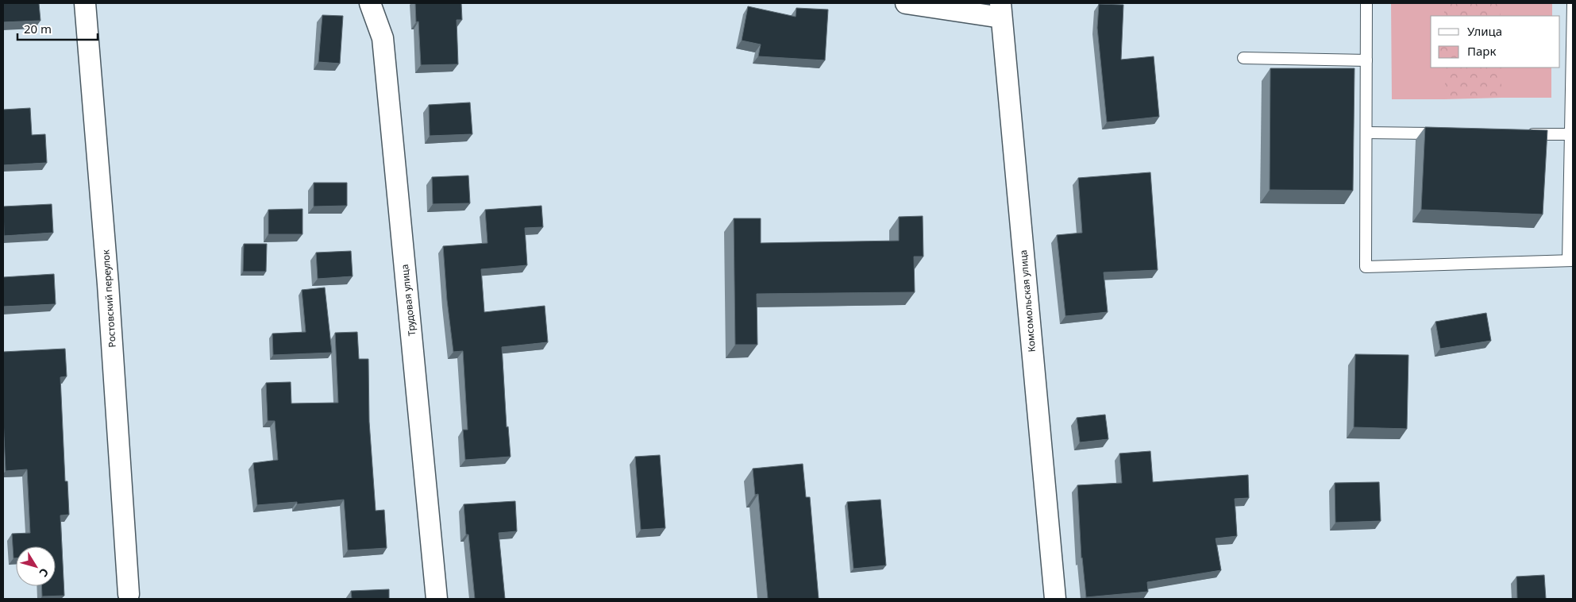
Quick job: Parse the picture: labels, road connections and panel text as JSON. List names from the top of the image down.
{
  "streets": {
    "street": ["Ростовский переулок", "Трудовая улица", "Комсомольская улица"]
  },
  "legend": ["Улица", "Парк"],
  "scale_bar": "20 m",
  "north": "bottom right"
}
